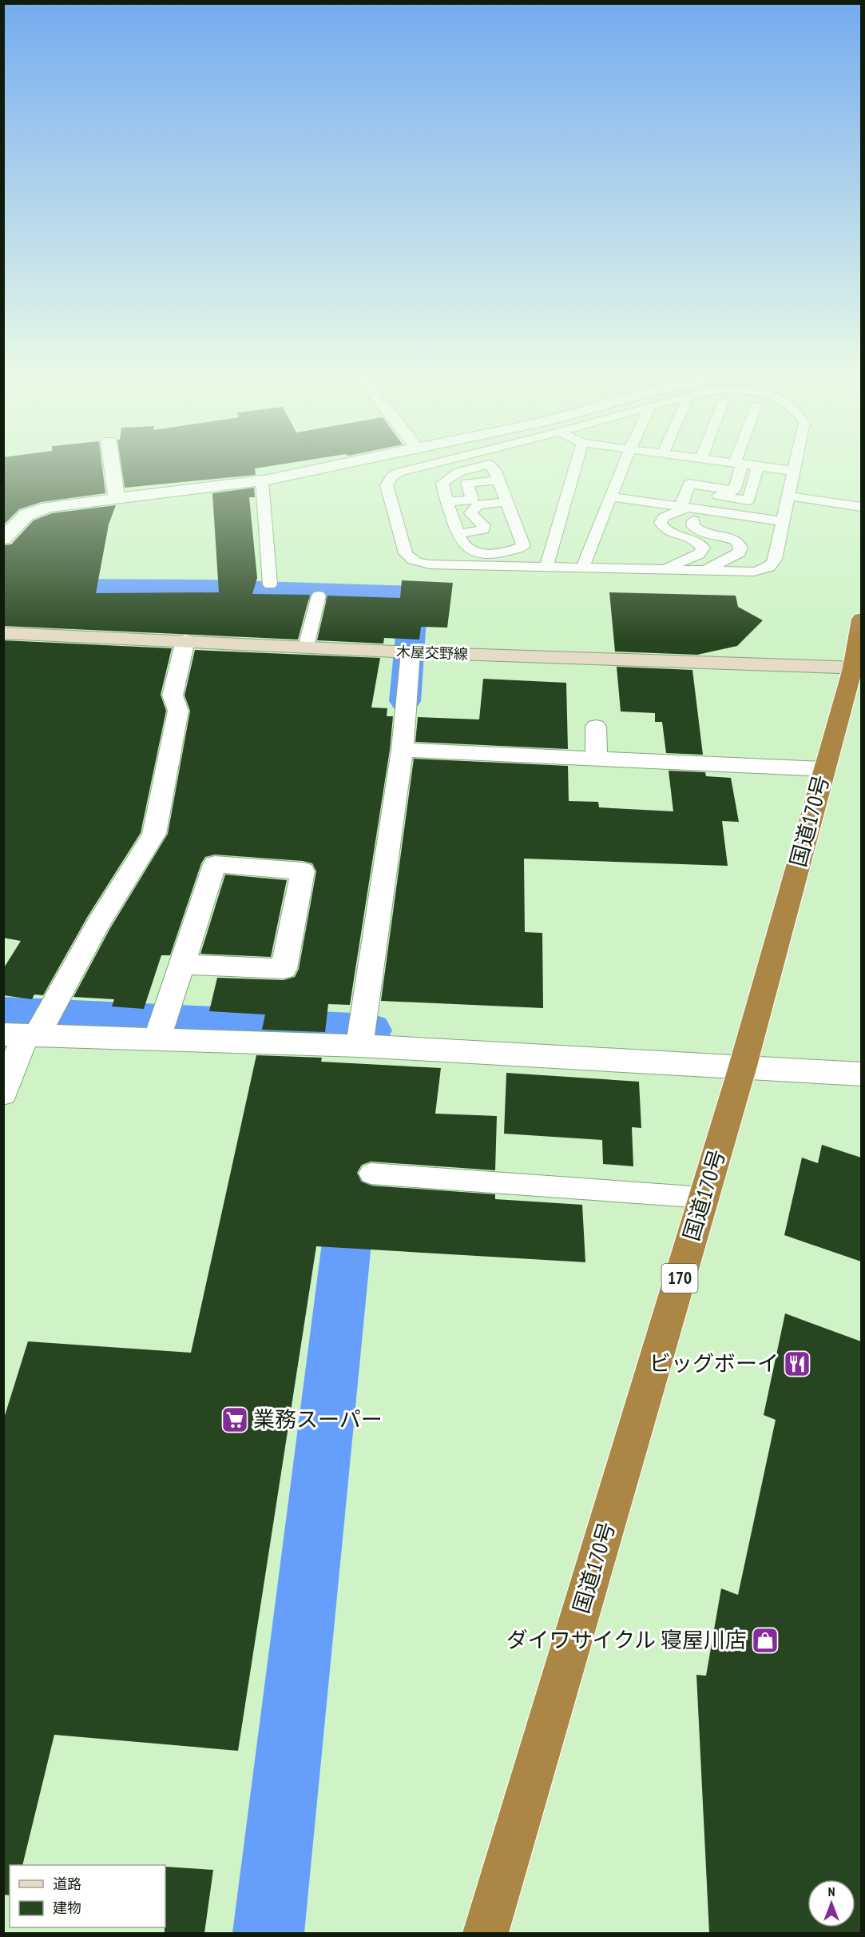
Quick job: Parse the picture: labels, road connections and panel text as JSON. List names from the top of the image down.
{
  "streets": {
    "highway": ["国道170号", "170"],
    "main road": ["木屋交野線"]
  },
  "crossings": [
    ["木屋交野線", "国道170号"]
  ],
  "places": {
    "restaurant": ["ビッグボーイ"],
    "supermarket": ["業務スーパー"],
    "shop": ["ダイワサイクル 寝屋川店"]
  },
  "legend": ["道路", "建物"],
  "north": "top"
}
